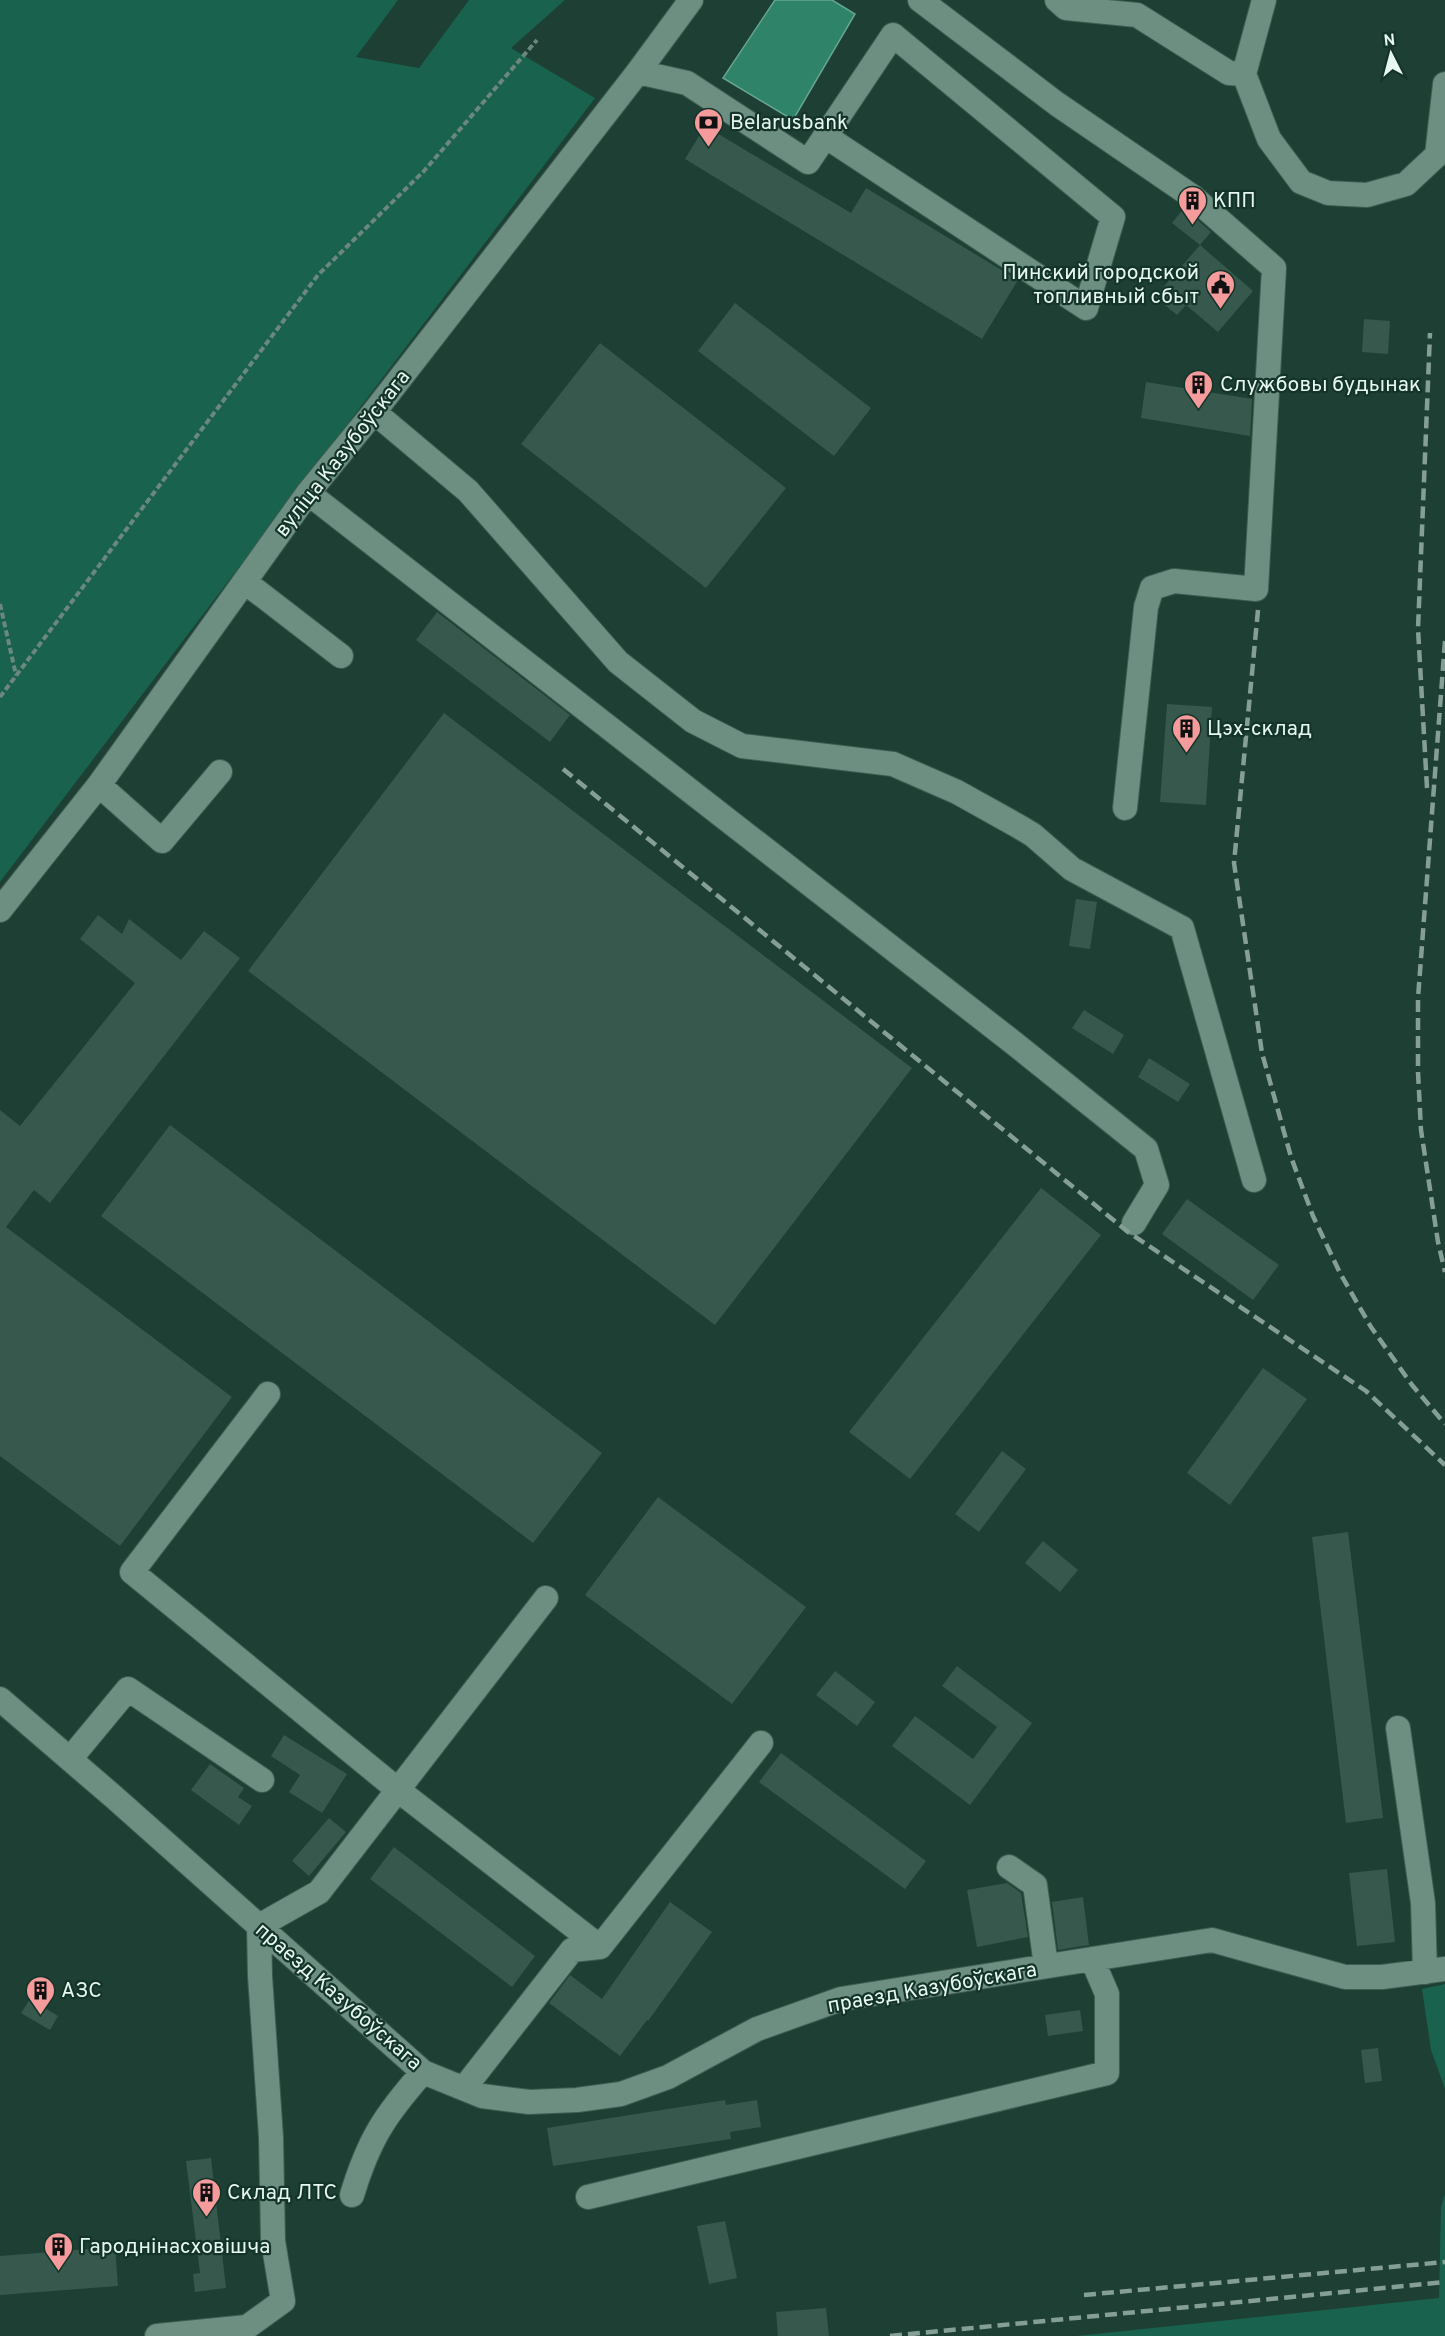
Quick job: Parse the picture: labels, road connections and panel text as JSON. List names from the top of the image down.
{
  "streets": {
    "street": ["вуліца Казубоўскага", "праезд Казубоўскага"]
  },
  "places": {
    "bank": ["Belarusbank"],
    "building": [
      "КПП",
      "Службовы будынак",
      "Цэх-склад",
      "АЗС",
      "Склад ЛТС",
      "Гароднінасховішча"
    ],
    "public building": ["Пинский городской топливный сбыт"]
  },
  "north": "top"
}
